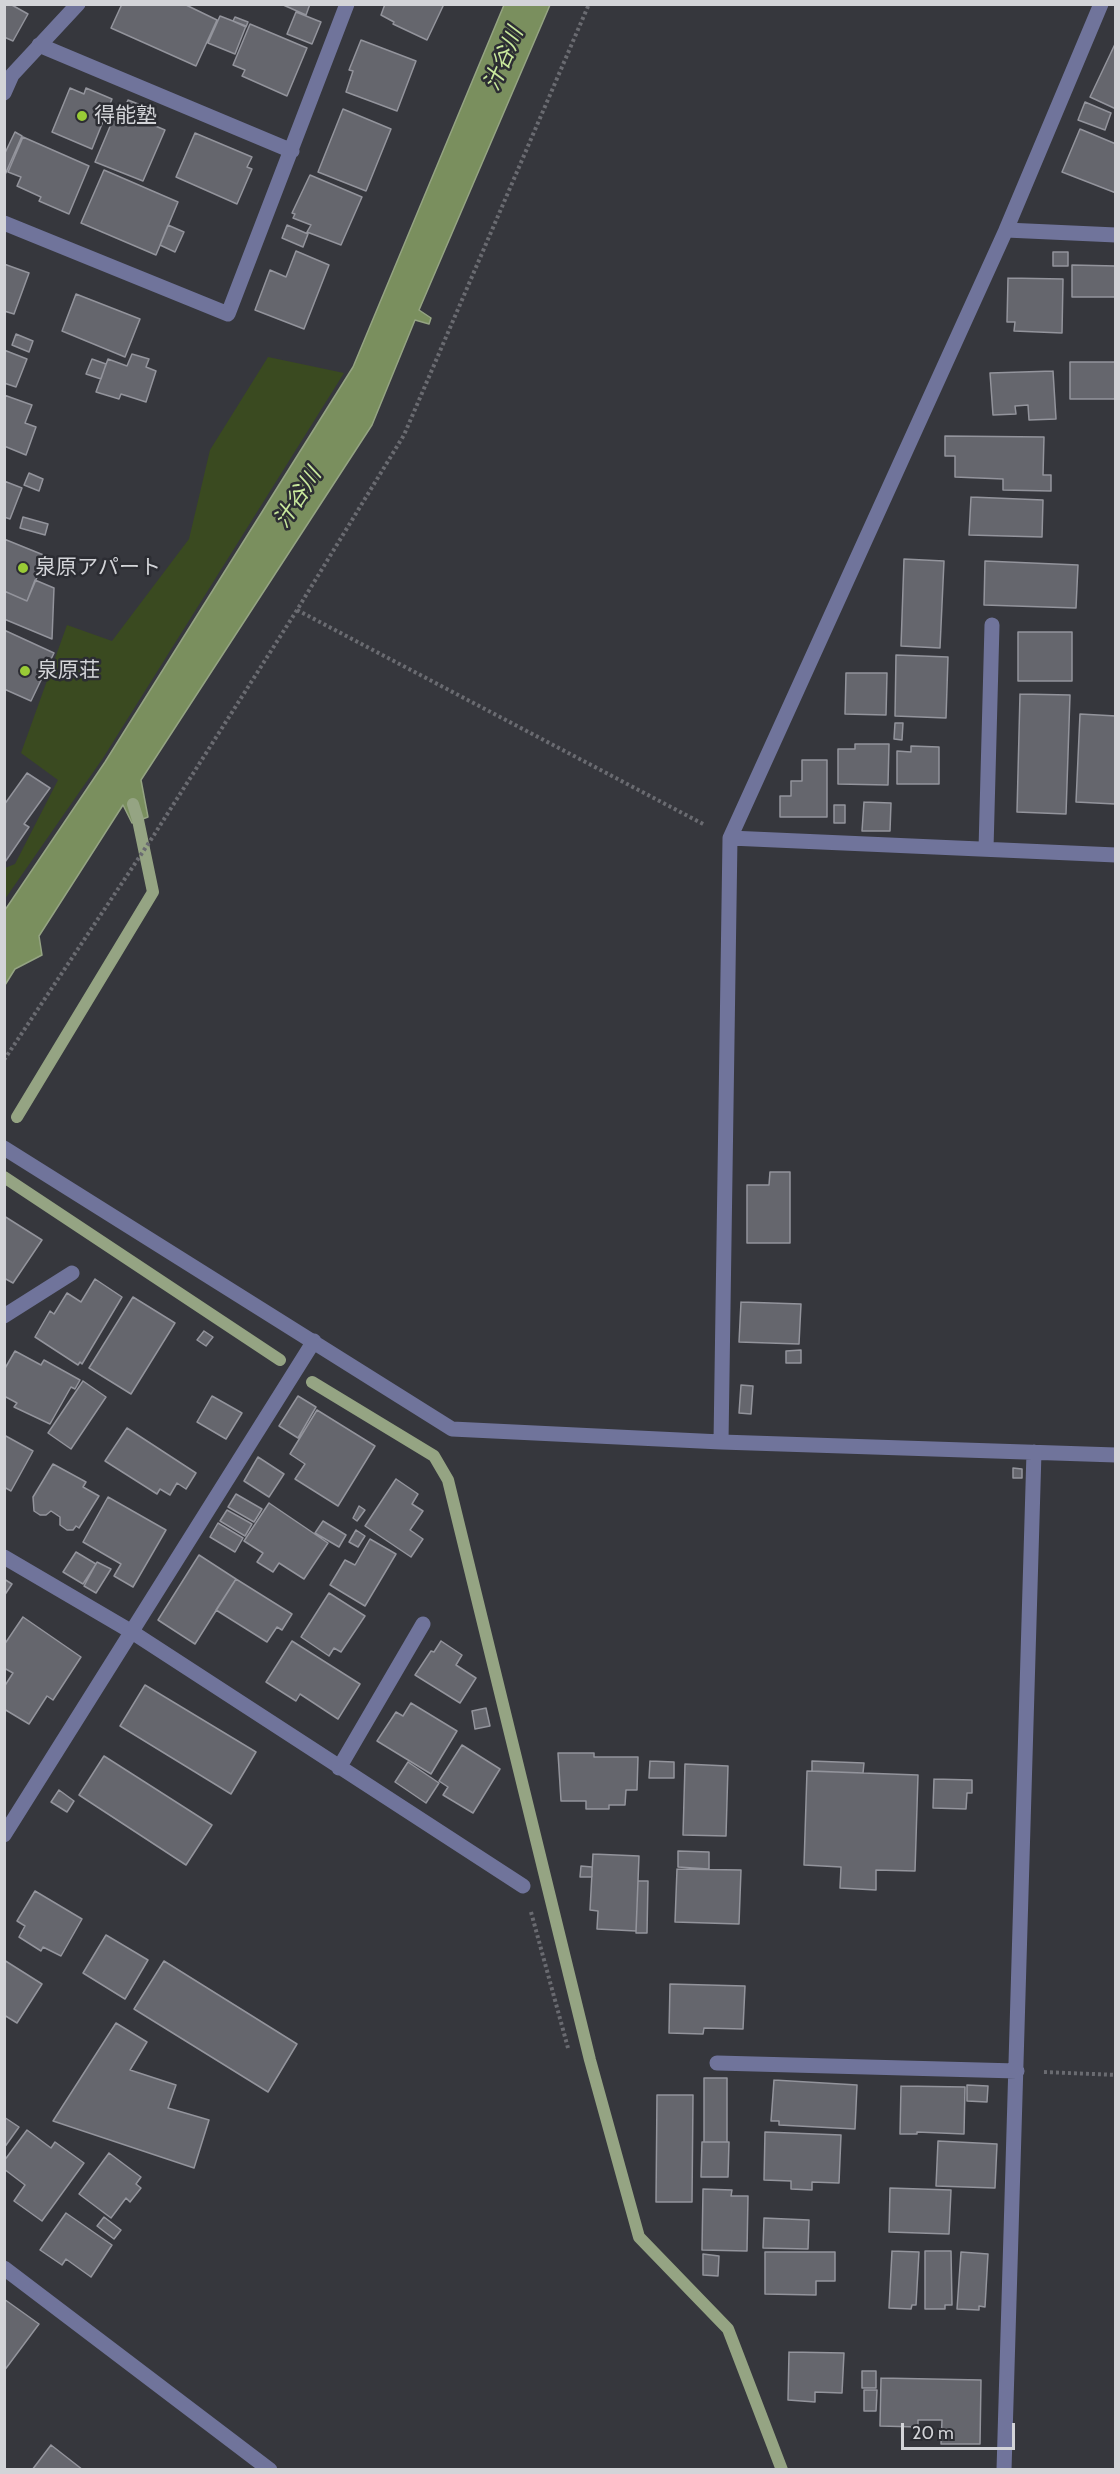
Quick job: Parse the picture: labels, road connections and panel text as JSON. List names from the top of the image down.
{
  "water": ["汁谷川"],
  "places": ["得能塾", "泉原アパート", "泉原荘"],
  "scale_bar": "20 m"
}
